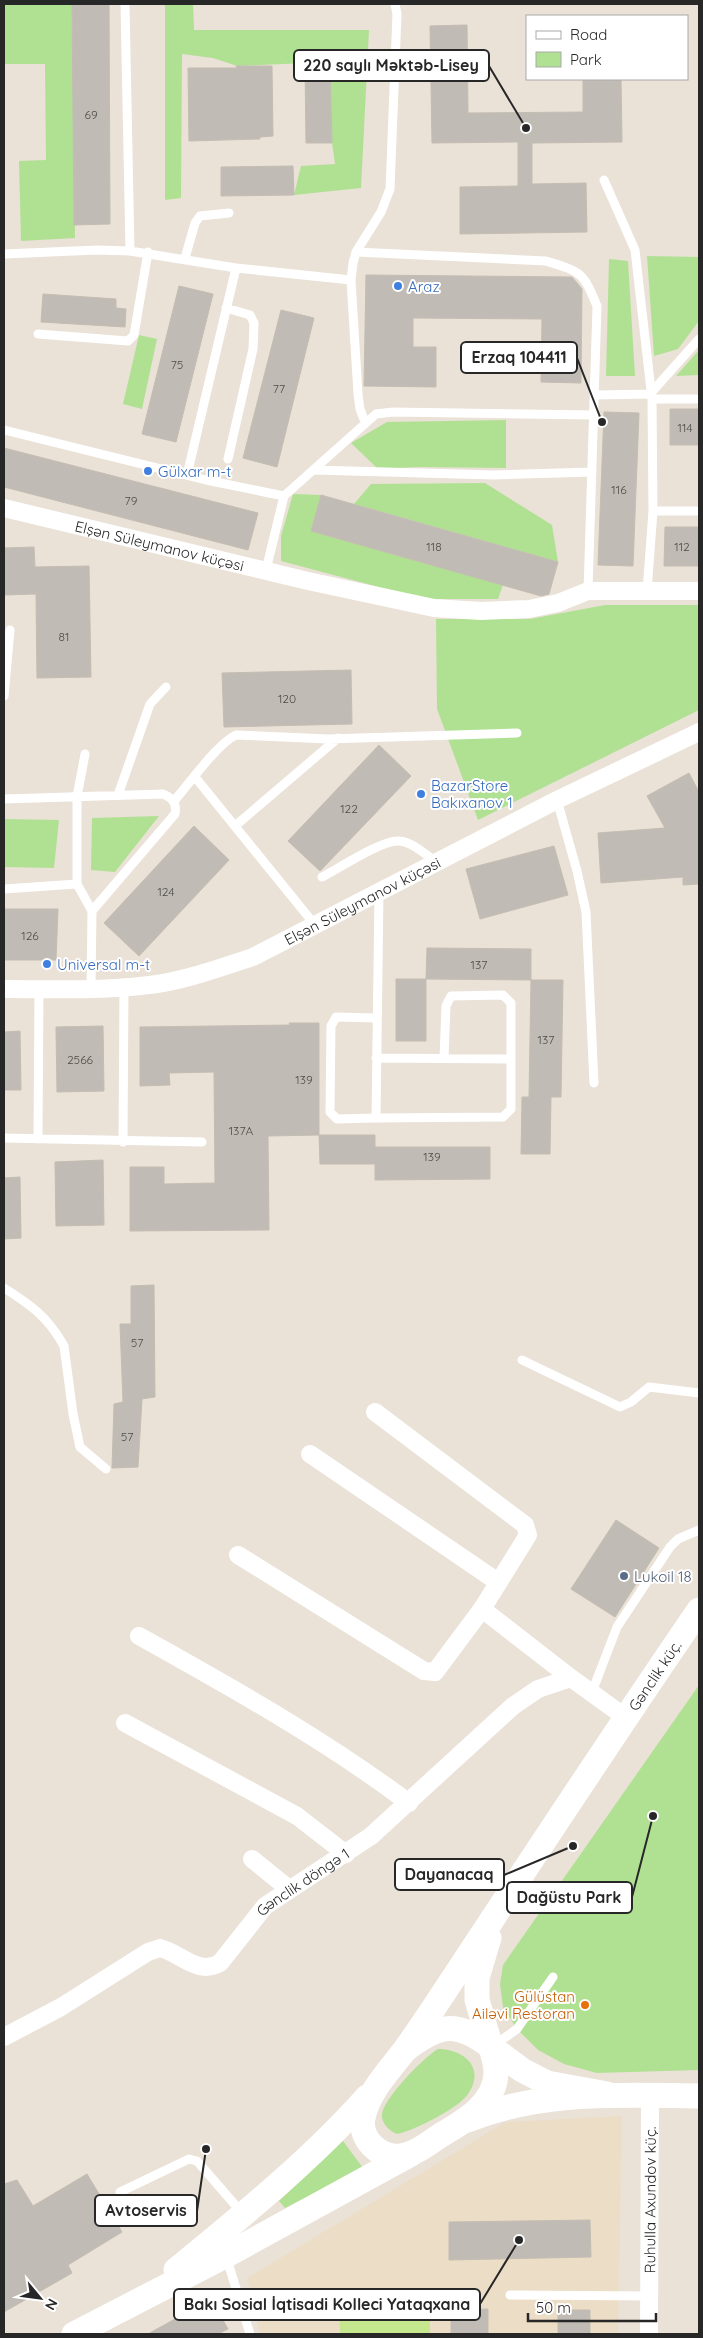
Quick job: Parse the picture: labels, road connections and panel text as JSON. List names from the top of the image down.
{
  "streets": {
    "main road": ["Gənclik küç."],
    "street": ["Elşən Süleymanov küçəsi", "Gənclik döngə 1", "Ruhulla Axundov küç."]
  },
  "places": [
    "220 saylı Məktəb-Lisey",
    "Araz",
    "Erzaq 104411",
    "Gülxar m-t",
    "BazarStore Bakıxanov 1",
    "Universal m-t",
    "Lukoil 18",
    "Dağüstu Park",
    "Dayanacaq",
    "Gülüstan Ailəvi Restoran",
    "Avtoservis",
    "Bakı Sosial İqtisadi Kolleci Yataqxana"
  ],
  "house_numbers": [
    "69",
    "75",
    "77",
    "114",
    "116",
    "79",
    "118",
    "112",
    "81",
    "120",
    "122",
    "124",
    "126",
    "137",
    "137",
    "2566",
    "139",
    "137A",
    "139",
    "57",
    "57"
  ],
  "legend": ["Road", "Park"],
  "scale_bar": "50 m",
  "north": "bottom right"
}
